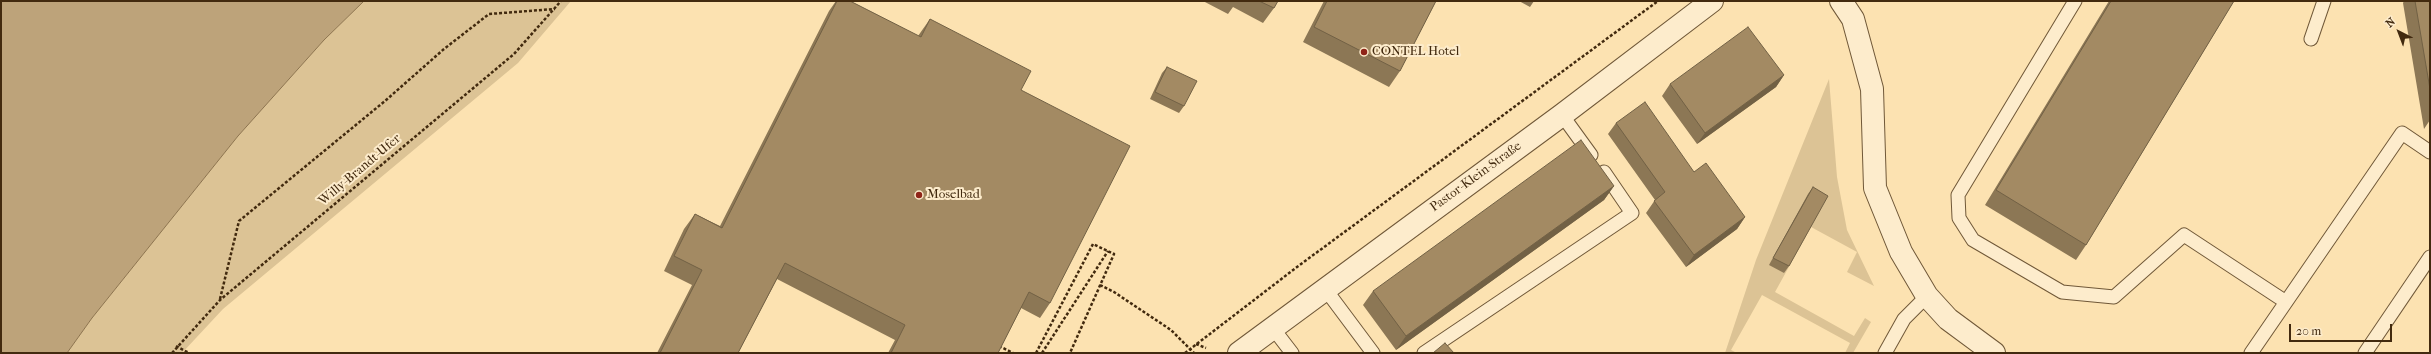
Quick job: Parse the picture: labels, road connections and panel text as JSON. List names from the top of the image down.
{
  "streets": {
    "street": ["Pastor-Klein-Straße"],
    "path": ["Willy-Brandt-Ufer"]
  },
  "places": ["CONTEL Hotel", "Moselbad"],
  "scale_bar": "20 m",
  "north": "top left"
}
